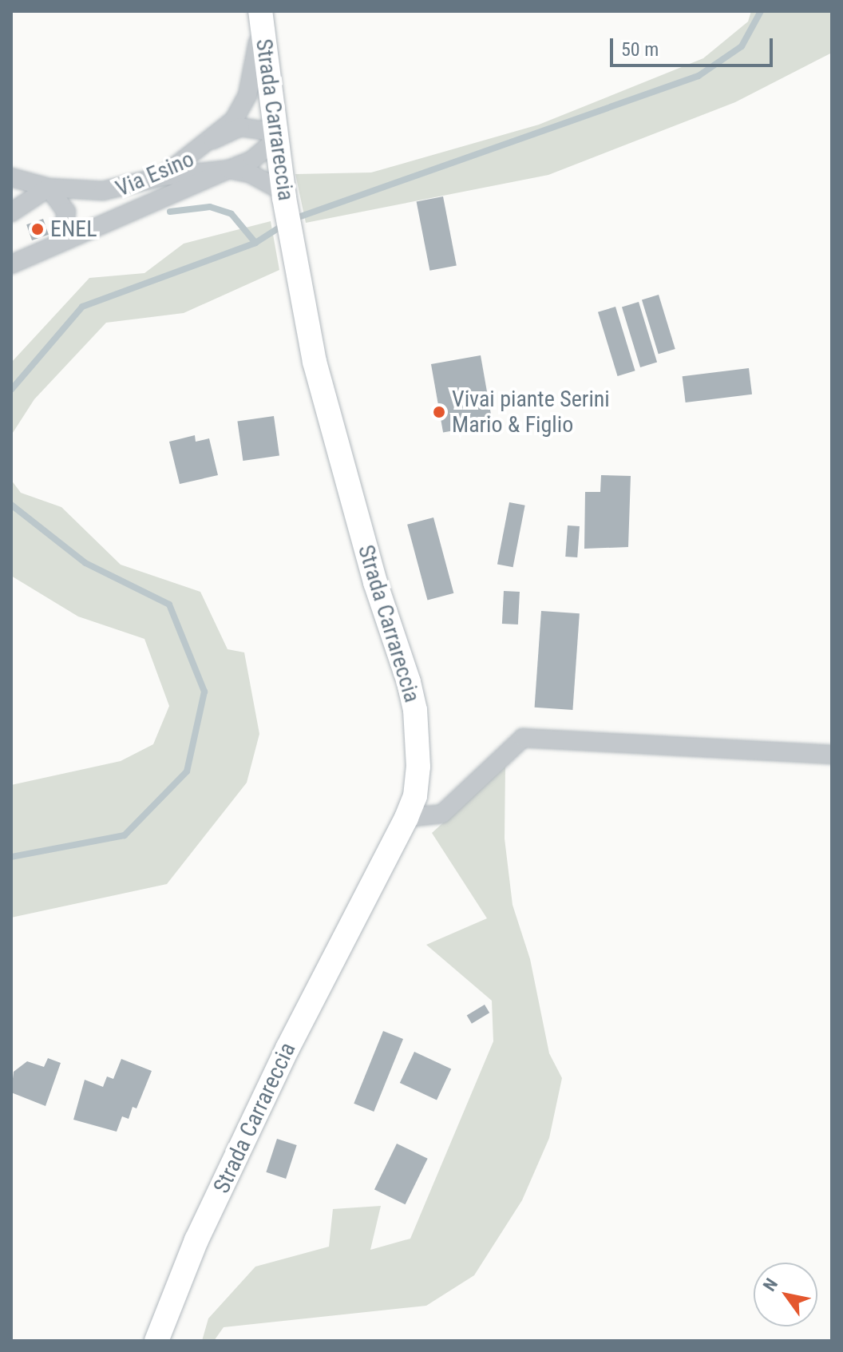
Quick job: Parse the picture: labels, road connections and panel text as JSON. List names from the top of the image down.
{
  "streets": {
    "main road": ["Strada Carrareccia"],
    "street": ["Via Esino"]
  },
  "crossings": [
    ["Strada Carrareccia", "Via Esino"]
  ],
  "places": ["ENEL", "Vivai piante Serini Mario & Figlio"],
  "scale_bar": "50 m",
  "north": "top left"
}
